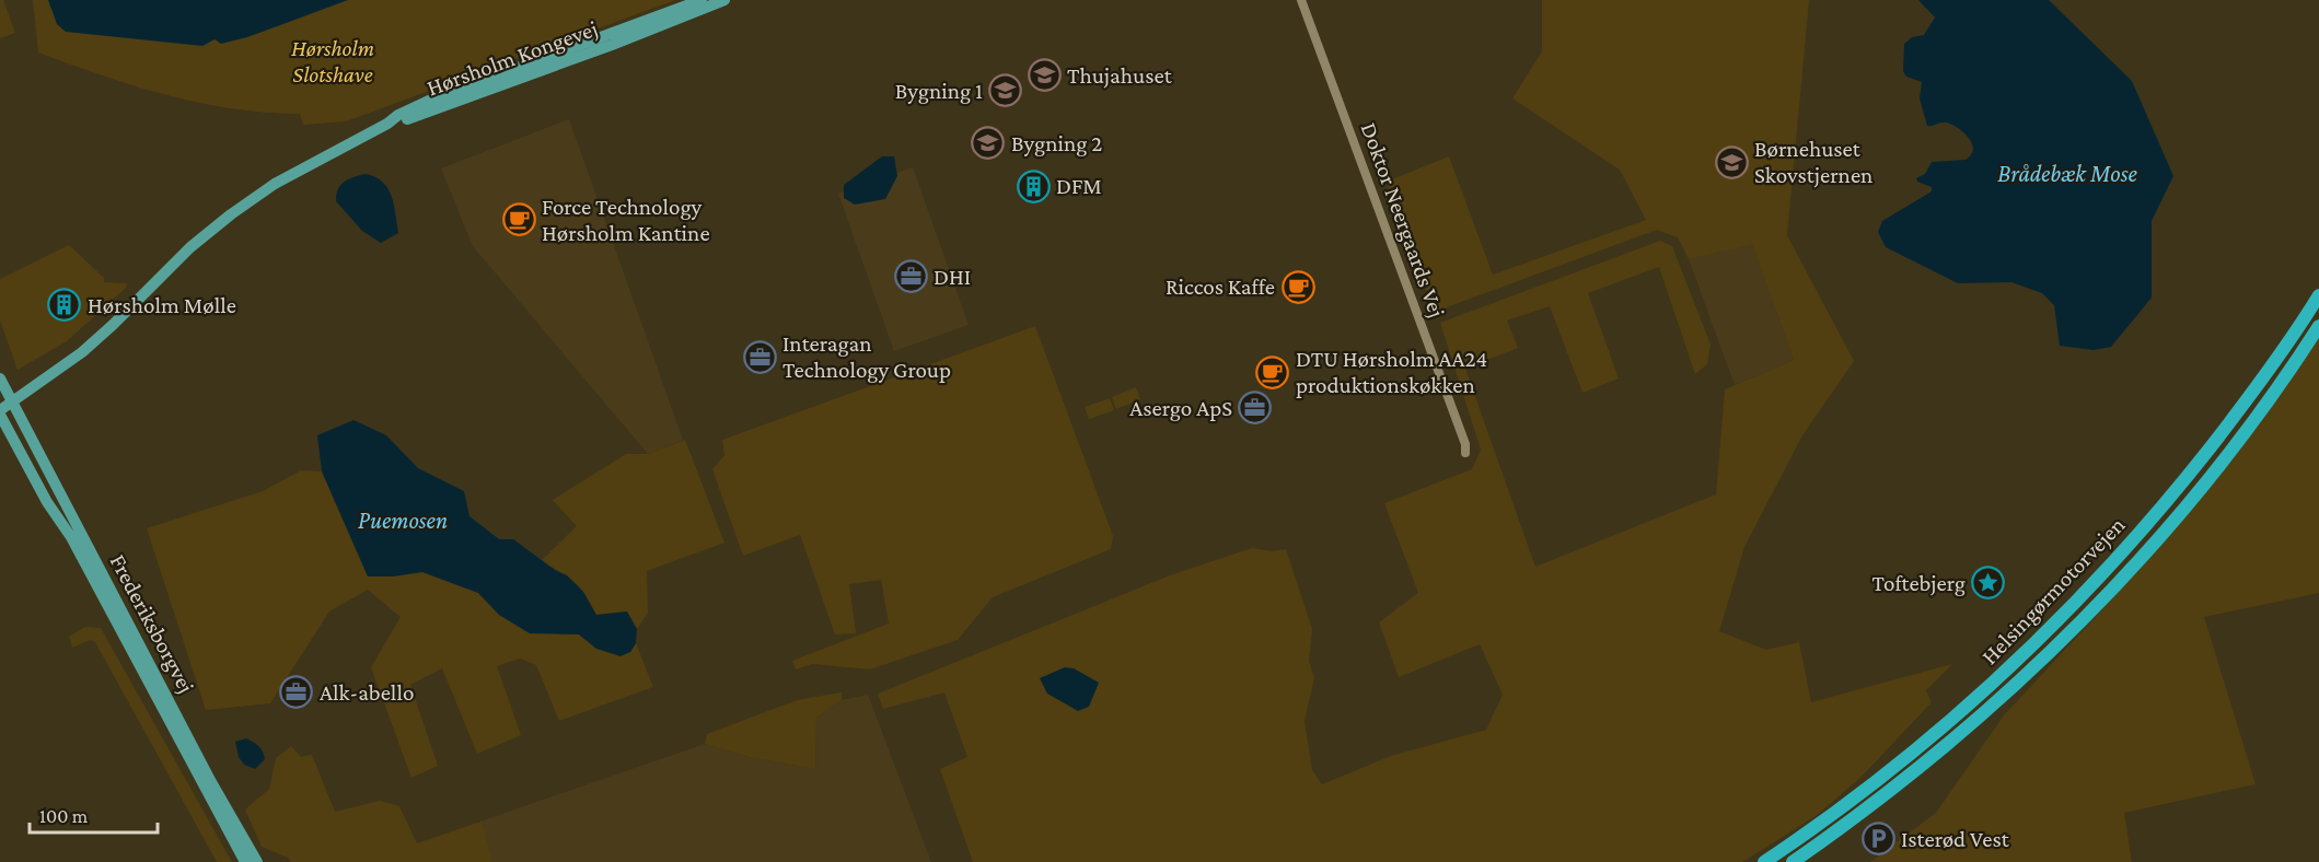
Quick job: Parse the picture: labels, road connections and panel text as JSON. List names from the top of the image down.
{
  "streets": {
    "highway": ["Helsingørmotorvejen"],
    "main road": ["Hørsholm Kongevej", "Frederiksborgvej"],
    "street": ["Doktor Neergaards Vej"]
  },
  "crossings": [
    ["Hørsholm Kongevej", "Frederiksborgvej"]
  ],
  "water": ["Brådebæk Mose", "Puemosen"],
  "parks": ["Hørsholm Slotshave"],
  "places": {
    "school or university": [
      "Thujahuset",
      "Bygning 1",
      "Bygning 2",
      "Børnehuset Skovstjernen"
    ],
    "building": ["DFM", "Hørsholm Mølle"],
    "cafe": ["Force Technology Hørsholm Kantine", "Riccos Kaffe", "DTU Hørsholm AA24 produktionskøkken"],
    "office": [
      "DHI",
      "Interagan Technology Group",
      "Asergo ApS",
      "Alk-abello"
    ],
    "place": ["Toftebjerg"],
    "parking": ["Isterød Vest"]
  },
  "scale_bar": "100 m"
}
